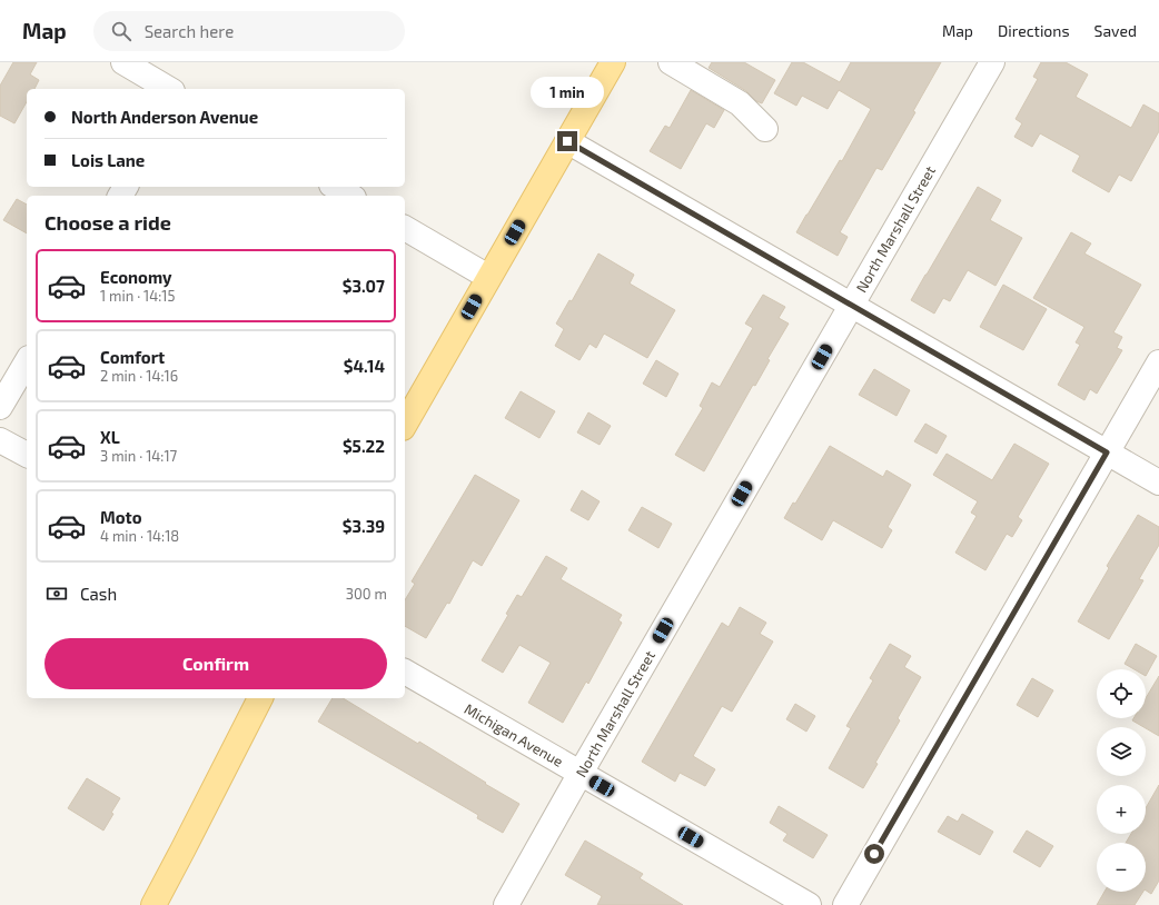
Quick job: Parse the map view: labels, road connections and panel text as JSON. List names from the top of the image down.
{
  "streets": {
    "street": ["North Marshall Street", "Michigan Avenue"]
  },
  "crossings": [
    ["North Marshall Street", "Michigan Avenue"]
  ],
  "page": {
    "header": "Map",
    "search": "Search here",
    "nav": ["Map", "Directions", "Saved"],
    "bubble": "1 min",
    "banner": ["North Anderson Avenue", "Lois Lane"],
    "heading": "Choose a ride",
    "list": [
      {
        "name": "Economy",
        "note": "1 min · 14:15",
        "value": "$3.07"
      },
      {
        "name": "Comfort",
        "note": "2 min · 14:16",
        "value": "$4.14"
      },
      {
        "name": "XL",
        "note": "3 min · 14:17",
        "value": "$5.22"
      },
      {
        "name": "Moto",
        "note": "4 min · 14:18",
        "value": "$3.39"
      }
    ],
    "pay": ["Cash", "300 m"],
    "buttons": "Confirm",
    "map_buttons": ["+", "−"]
  }
}
